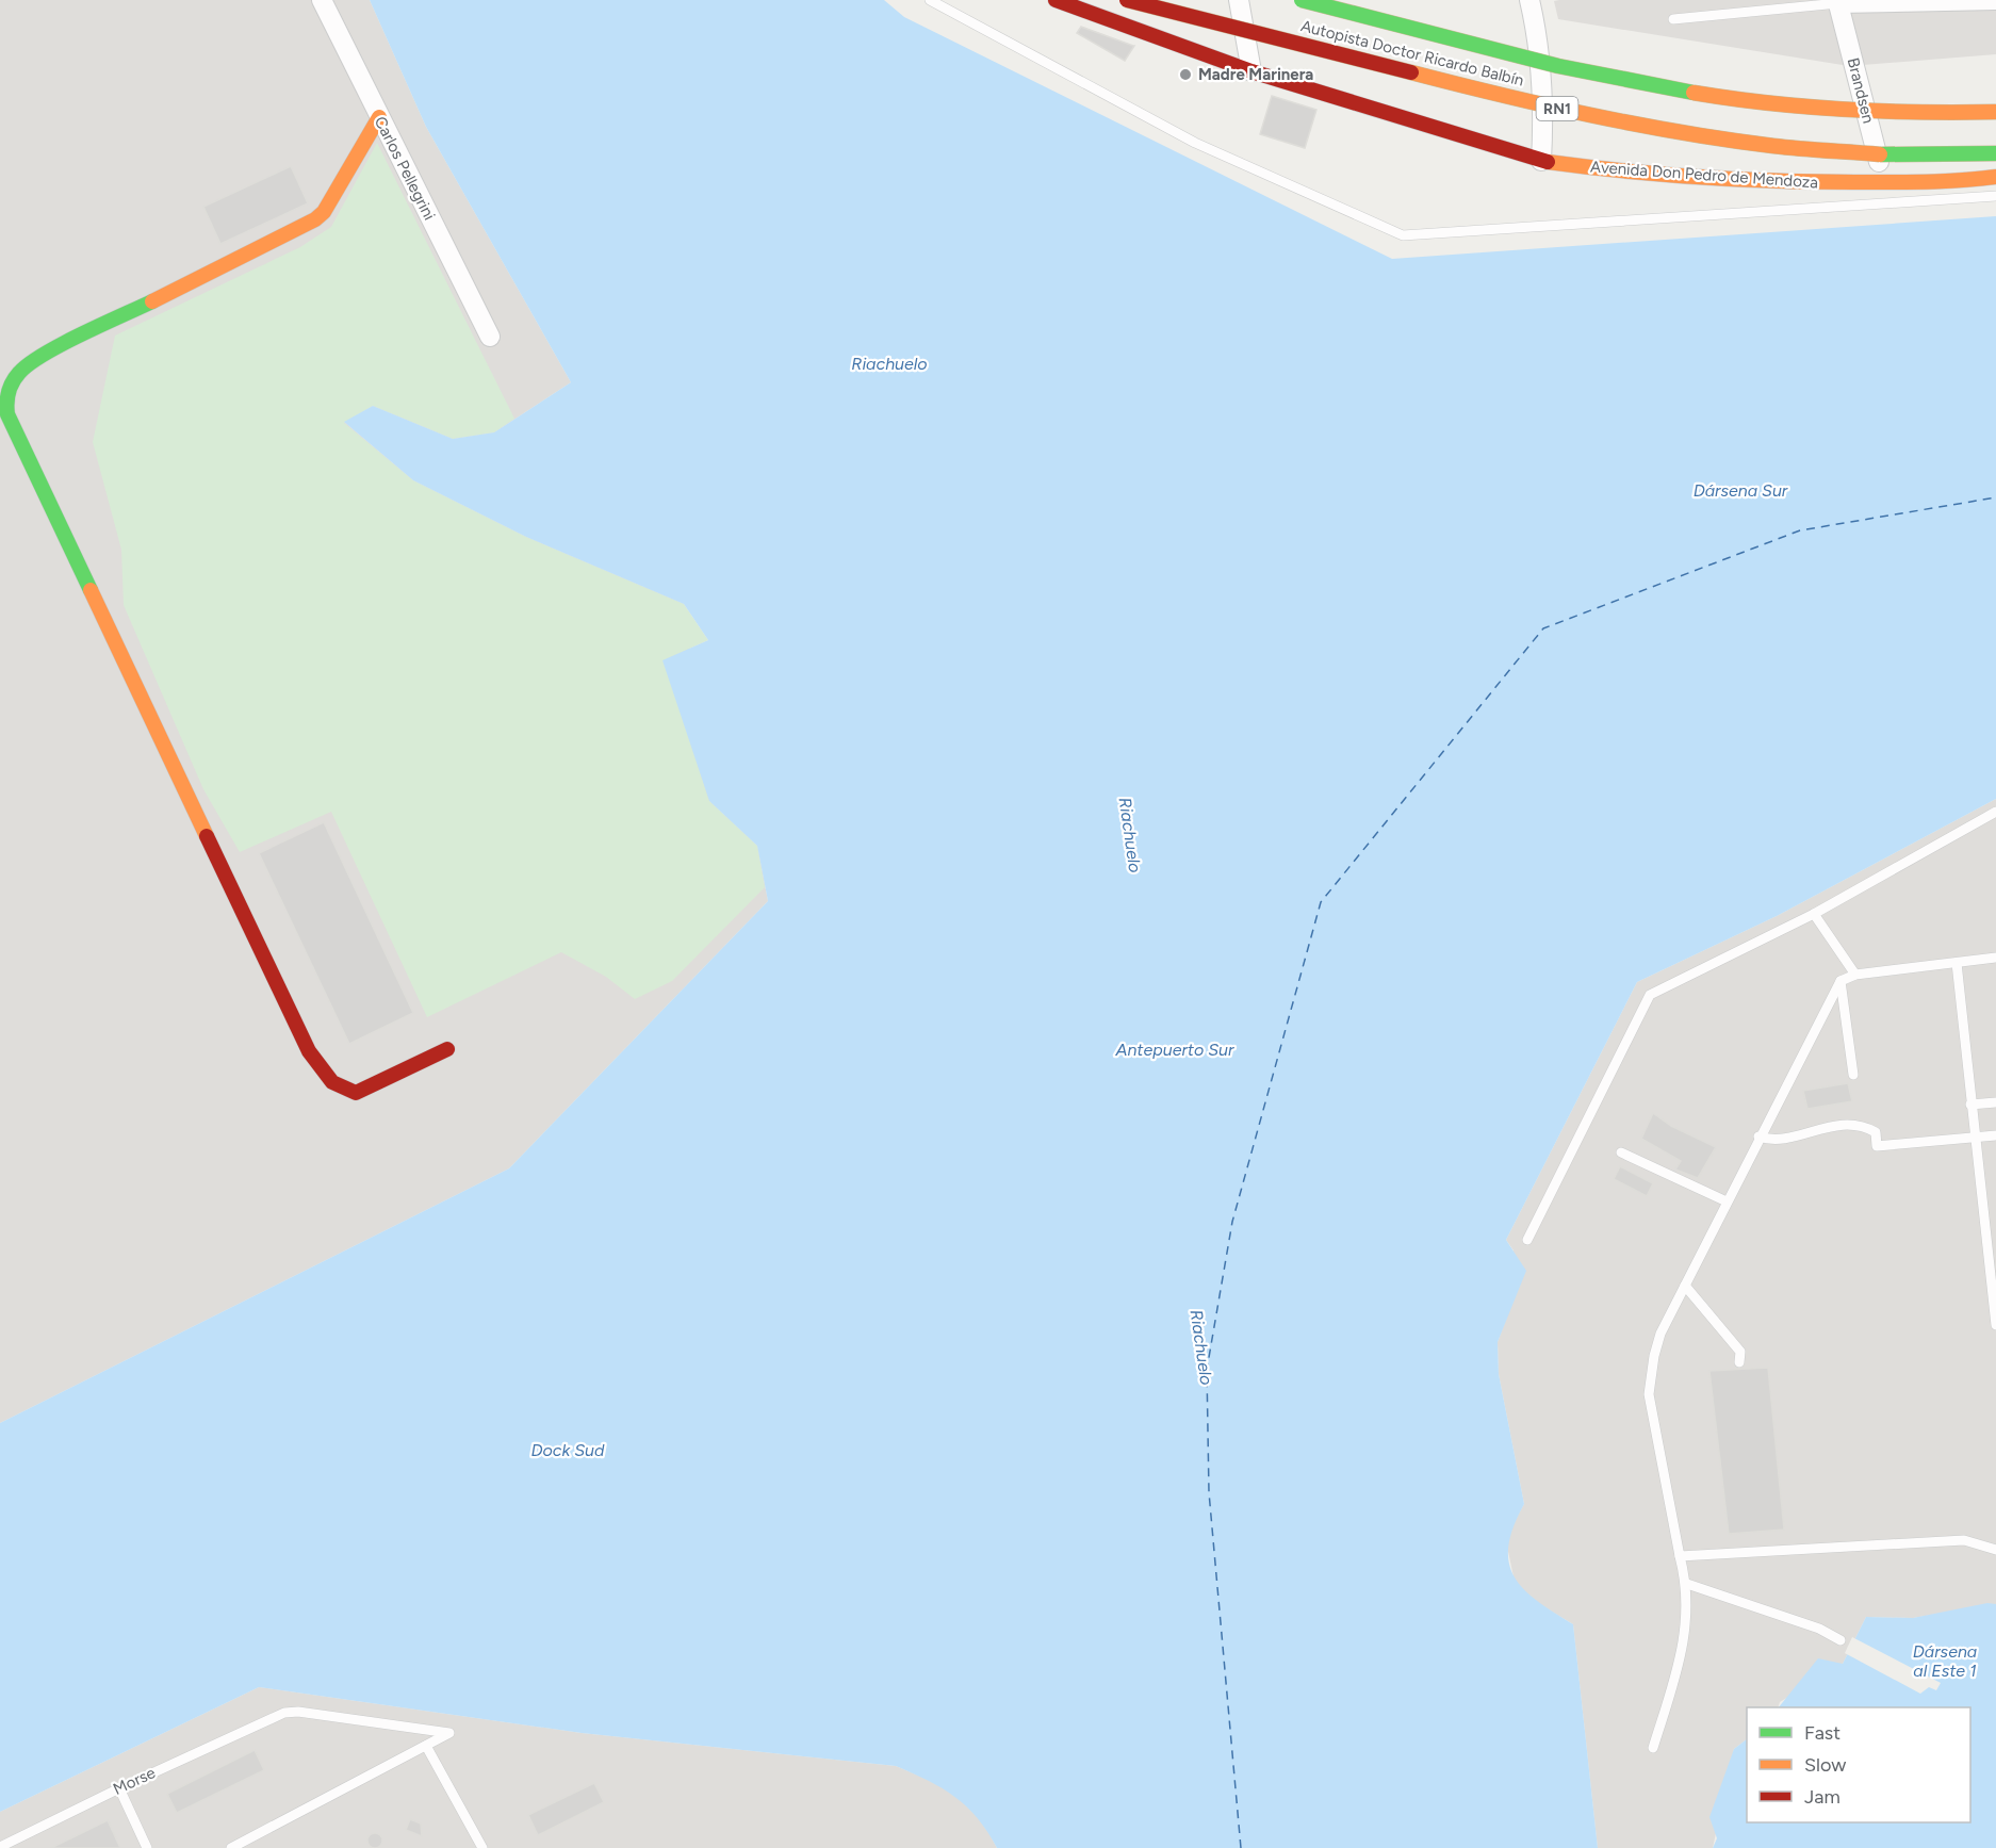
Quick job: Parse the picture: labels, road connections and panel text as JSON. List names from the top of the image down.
{
  "streets": {
    "main road": ["Autopista Doctor Ricardo Balbín", "RN1", "Avenida Don Pedro de Mendoza"],
    "street": ["Brandsen", "Carlos Pellegrini"],
    "lane": ["Morse"]
  },
  "crossings": [
    ["Brandsen", "Avenida Don Pedro de Mendoza"]
  ],
  "water": [
    "Riachuelo",
    "Dársena Sur",
    "Antepuerto Sur",
    "Dock Sud",
    "Dársena al Este 1"
  ],
  "places": ["Madre Marinera"],
  "legend": ["Fast", "Slow", "Jam"]
}
